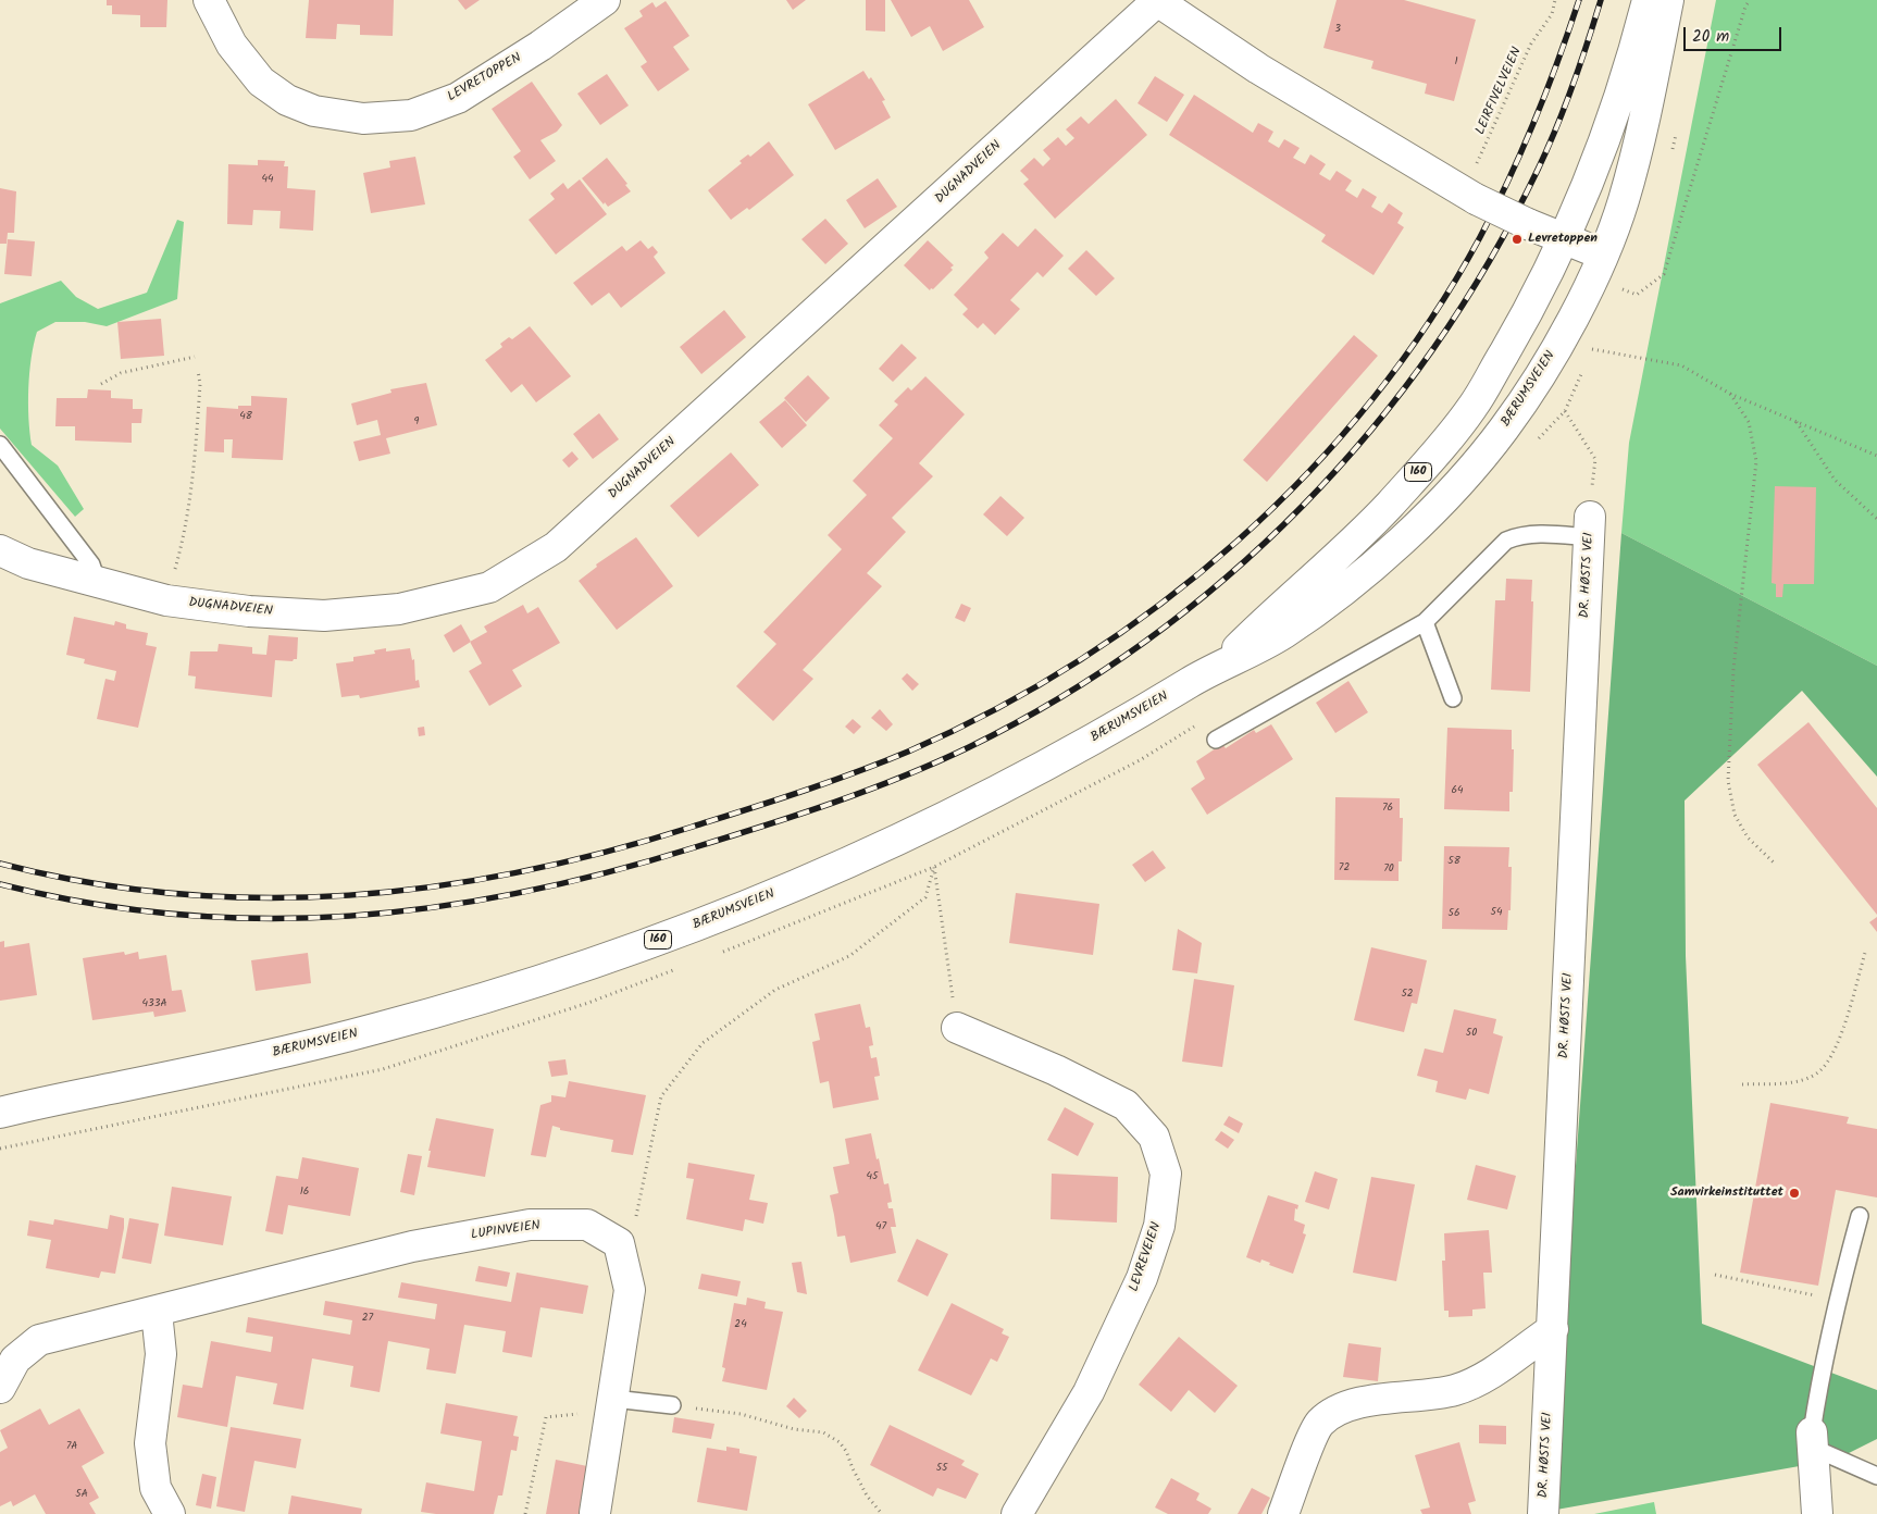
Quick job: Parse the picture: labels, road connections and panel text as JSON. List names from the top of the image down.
{
  "streets": {
    "street": [
      "LEVRETOPPEN",
      "DUGNADVEIEN",
      "BÆRUMSVEIEN",
      "160",
      "DR. HØSTS VEI",
      "LUPINVEIEN",
      "LEVREVEIEN"
    ],
    "path": ["LEIRFIVELVEIEN"]
  },
  "places": ["Levretoppen", "Samvirkeinstituttet"],
  "house_numbers": [
    "3",
    "1",
    "44",
    "48",
    "9",
    "64",
    "76",
    "58",
    "72",
    "70",
    "54",
    "56",
    "52",
    "433A",
    "50",
    "45",
    "16",
    "47",
    "27",
    "24",
    "7A",
    "55",
    "5A"
  ],
  "scale_bar": "20 m"
}
